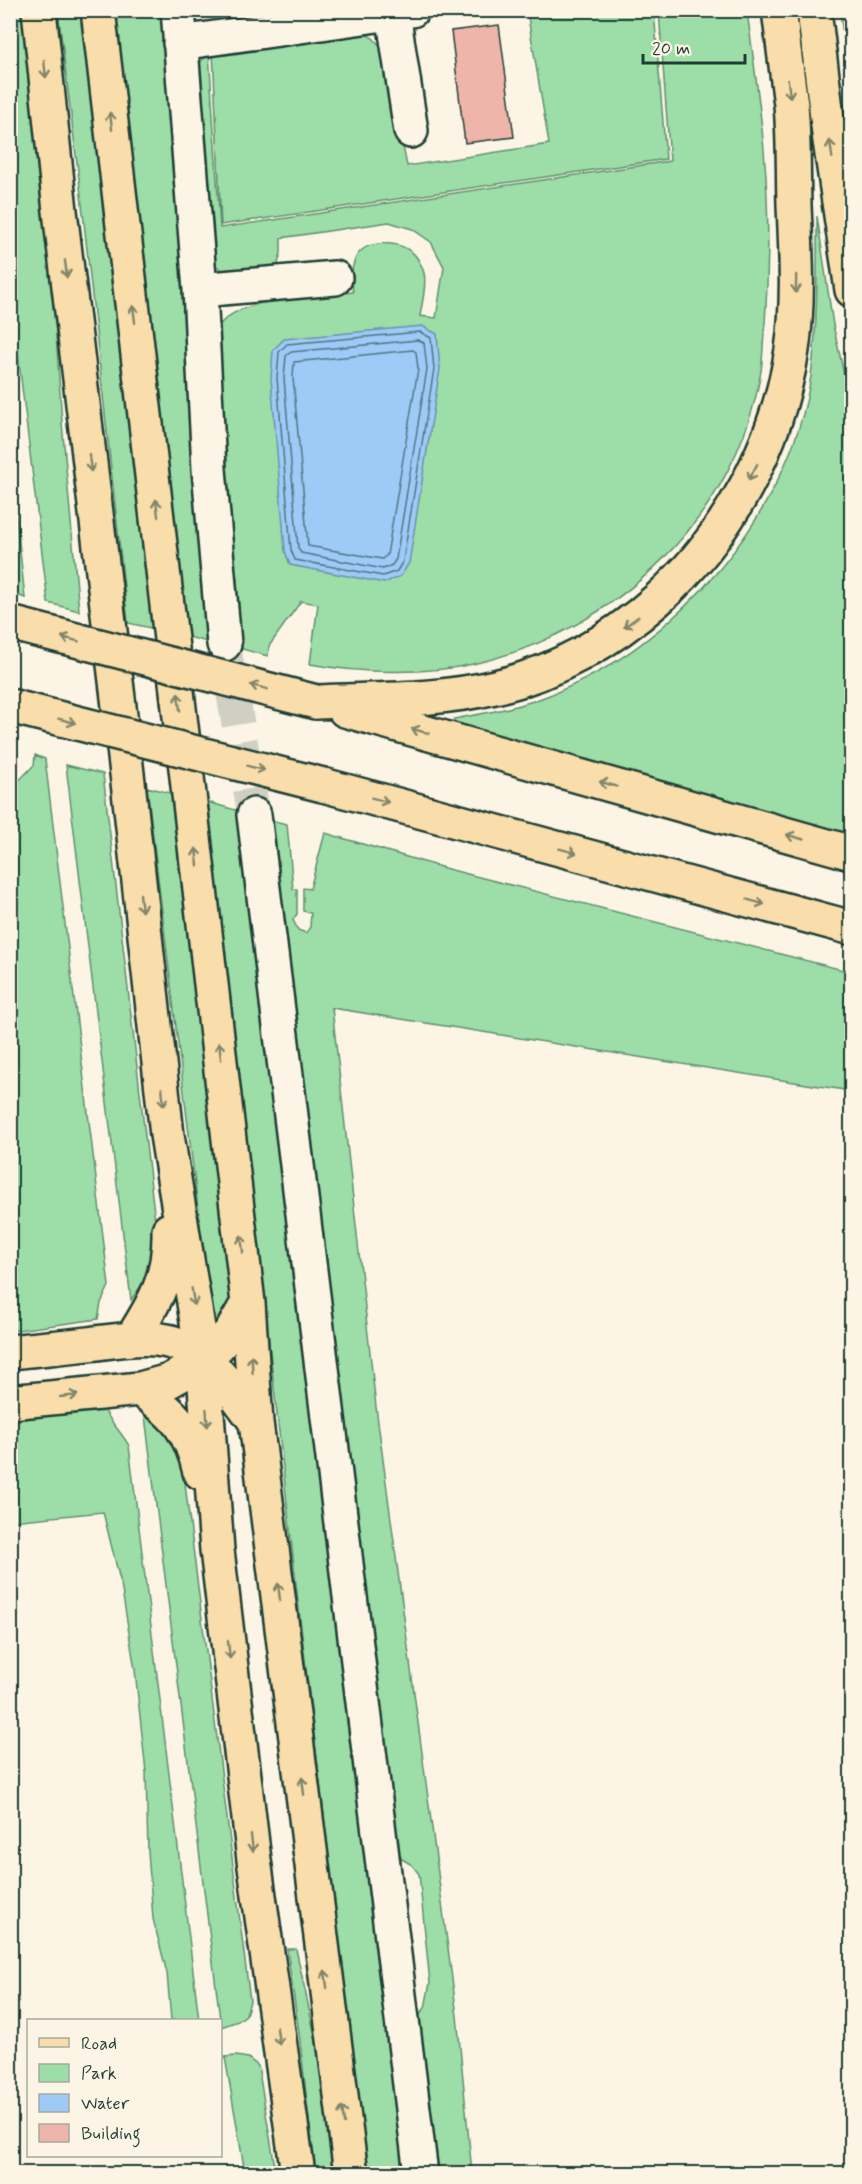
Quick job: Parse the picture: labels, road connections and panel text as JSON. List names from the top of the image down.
{
  "legend": [
    "Road",
    "Park",
    "Water",
    "Building"
  ],
  "scale_bar": "20 m"
}
